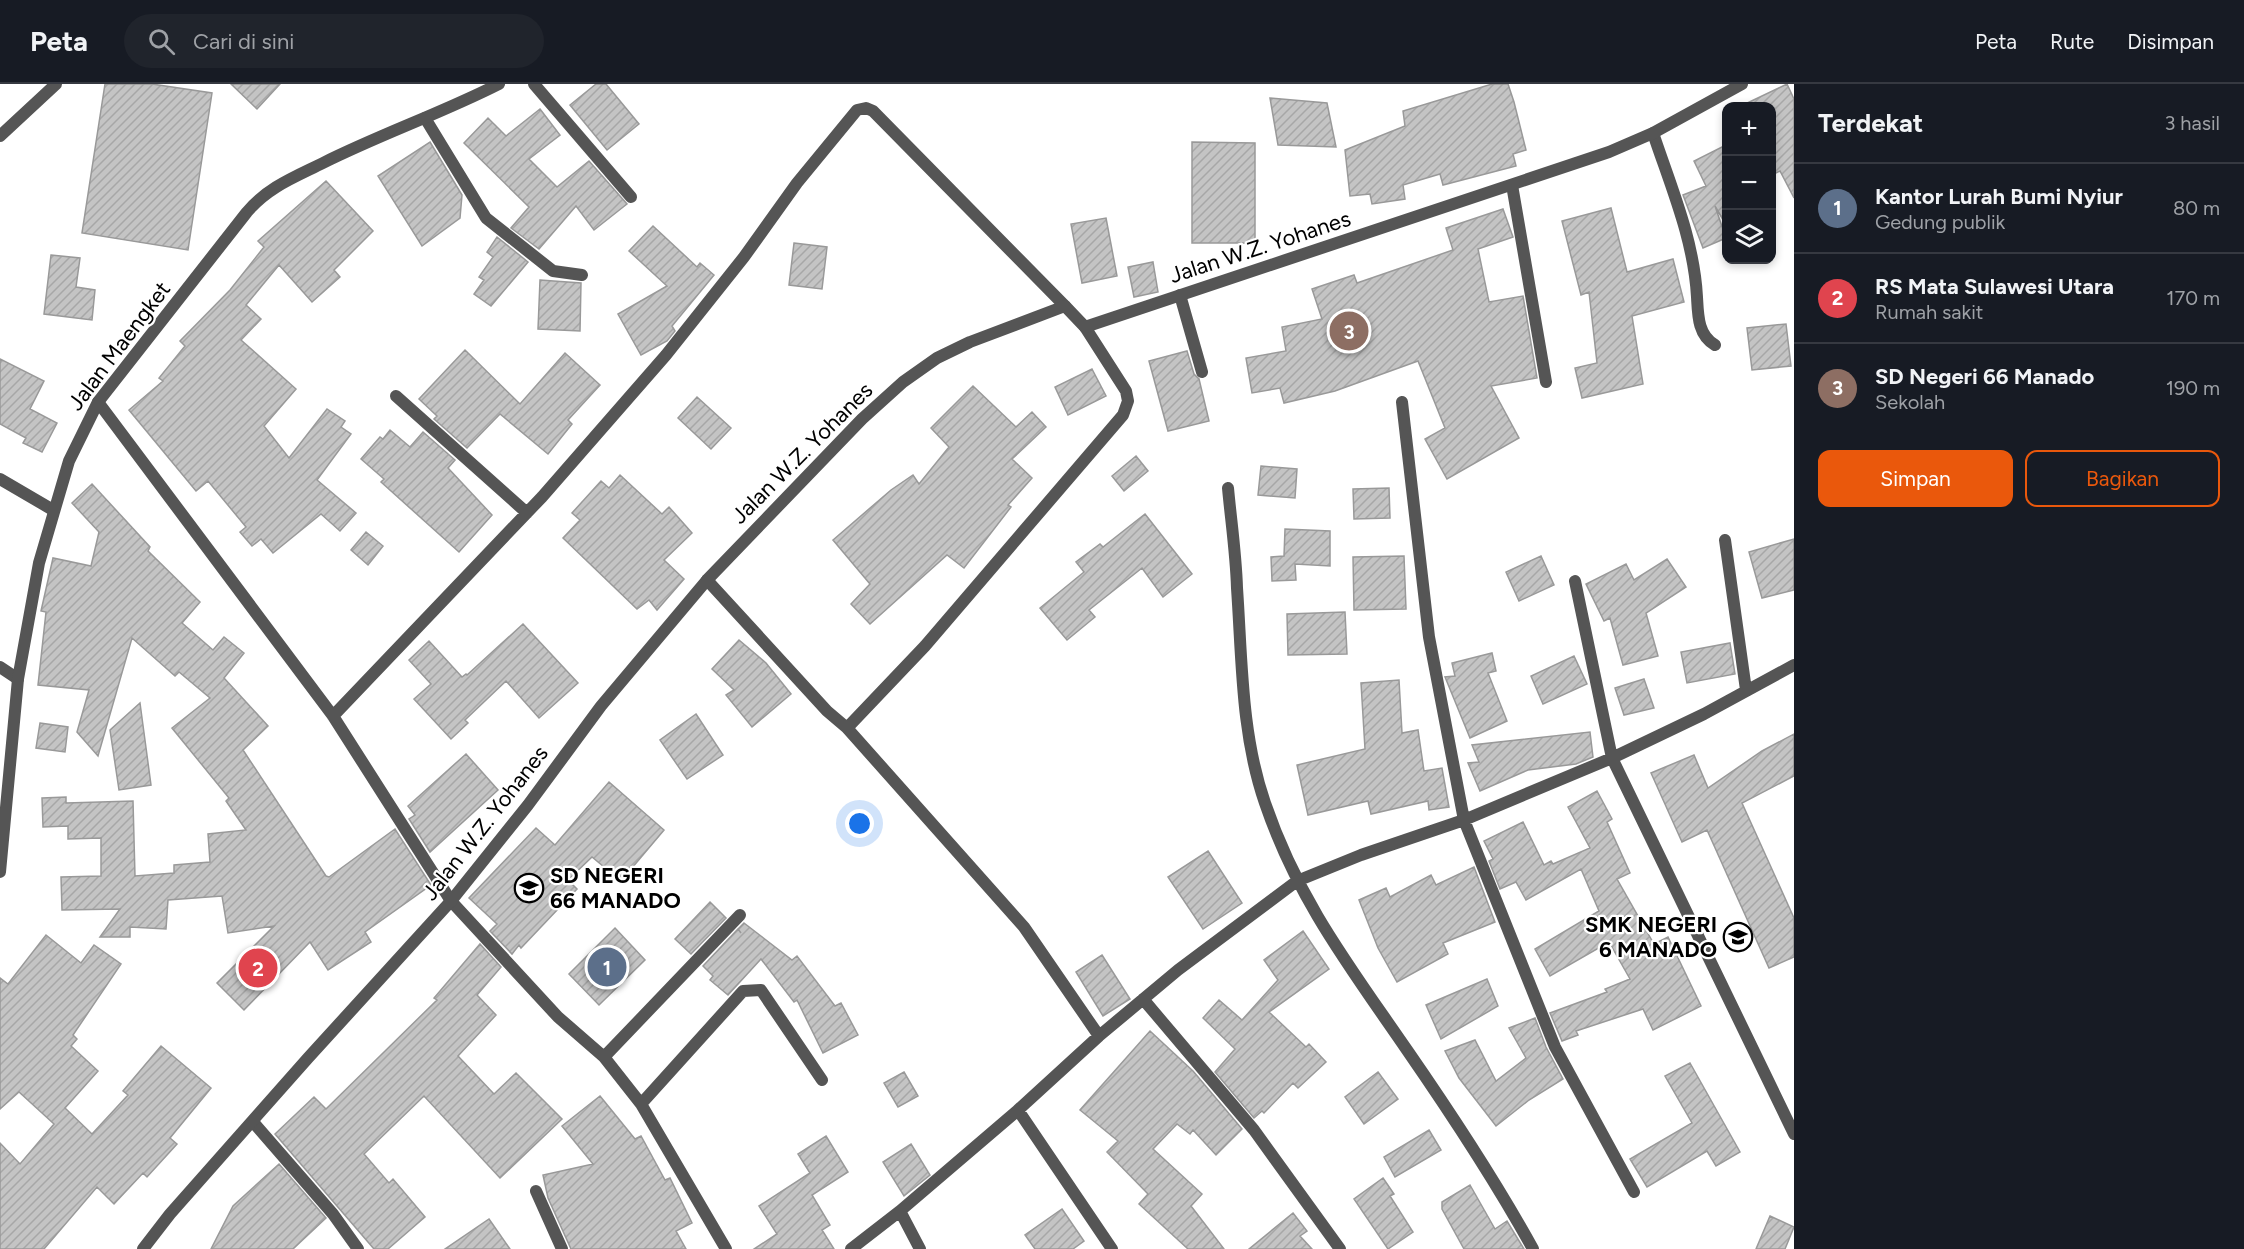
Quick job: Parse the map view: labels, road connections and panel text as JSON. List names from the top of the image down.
{
  "streets": {
    "street": ["Jalan W.Z. Yohanes", "Jalan Maengket"]
  },
  "places": {
    "school or university": ["SD NEGERI 66 MANADO", "SMK NEGERI 6 MANADO"]
  },
  "page": {
    "header": "Peta",
    "search": "Cari di sini",
    "nav": ["Peta", "Rute", "Disimpan"],
    "heading": ["Terdekat", "3 hasil"],
    "map_buttons": ["+", "−"],
    "list": [
      {
        "mark": "1",
        "name": "Kantor Lurah Bumi Nyiur",
        "note": "Gedung publik",
        "value": "80 m"
      },
      {
        "mark": "2",
        "name": "RS Mata Sulawesi Utara",
        "note": "Rumah sakit",
        "value": "170 m"
      },
      {
        "mark": "3",
        "name": "SD Negeri 66 Manado",
        "note": "Sekolah",
        "value": "190 m"
      }
    ],
    "pins": ["3", "1", "2"],
    "buttons": ["Simpan", "Bagikan"]
  }
}
